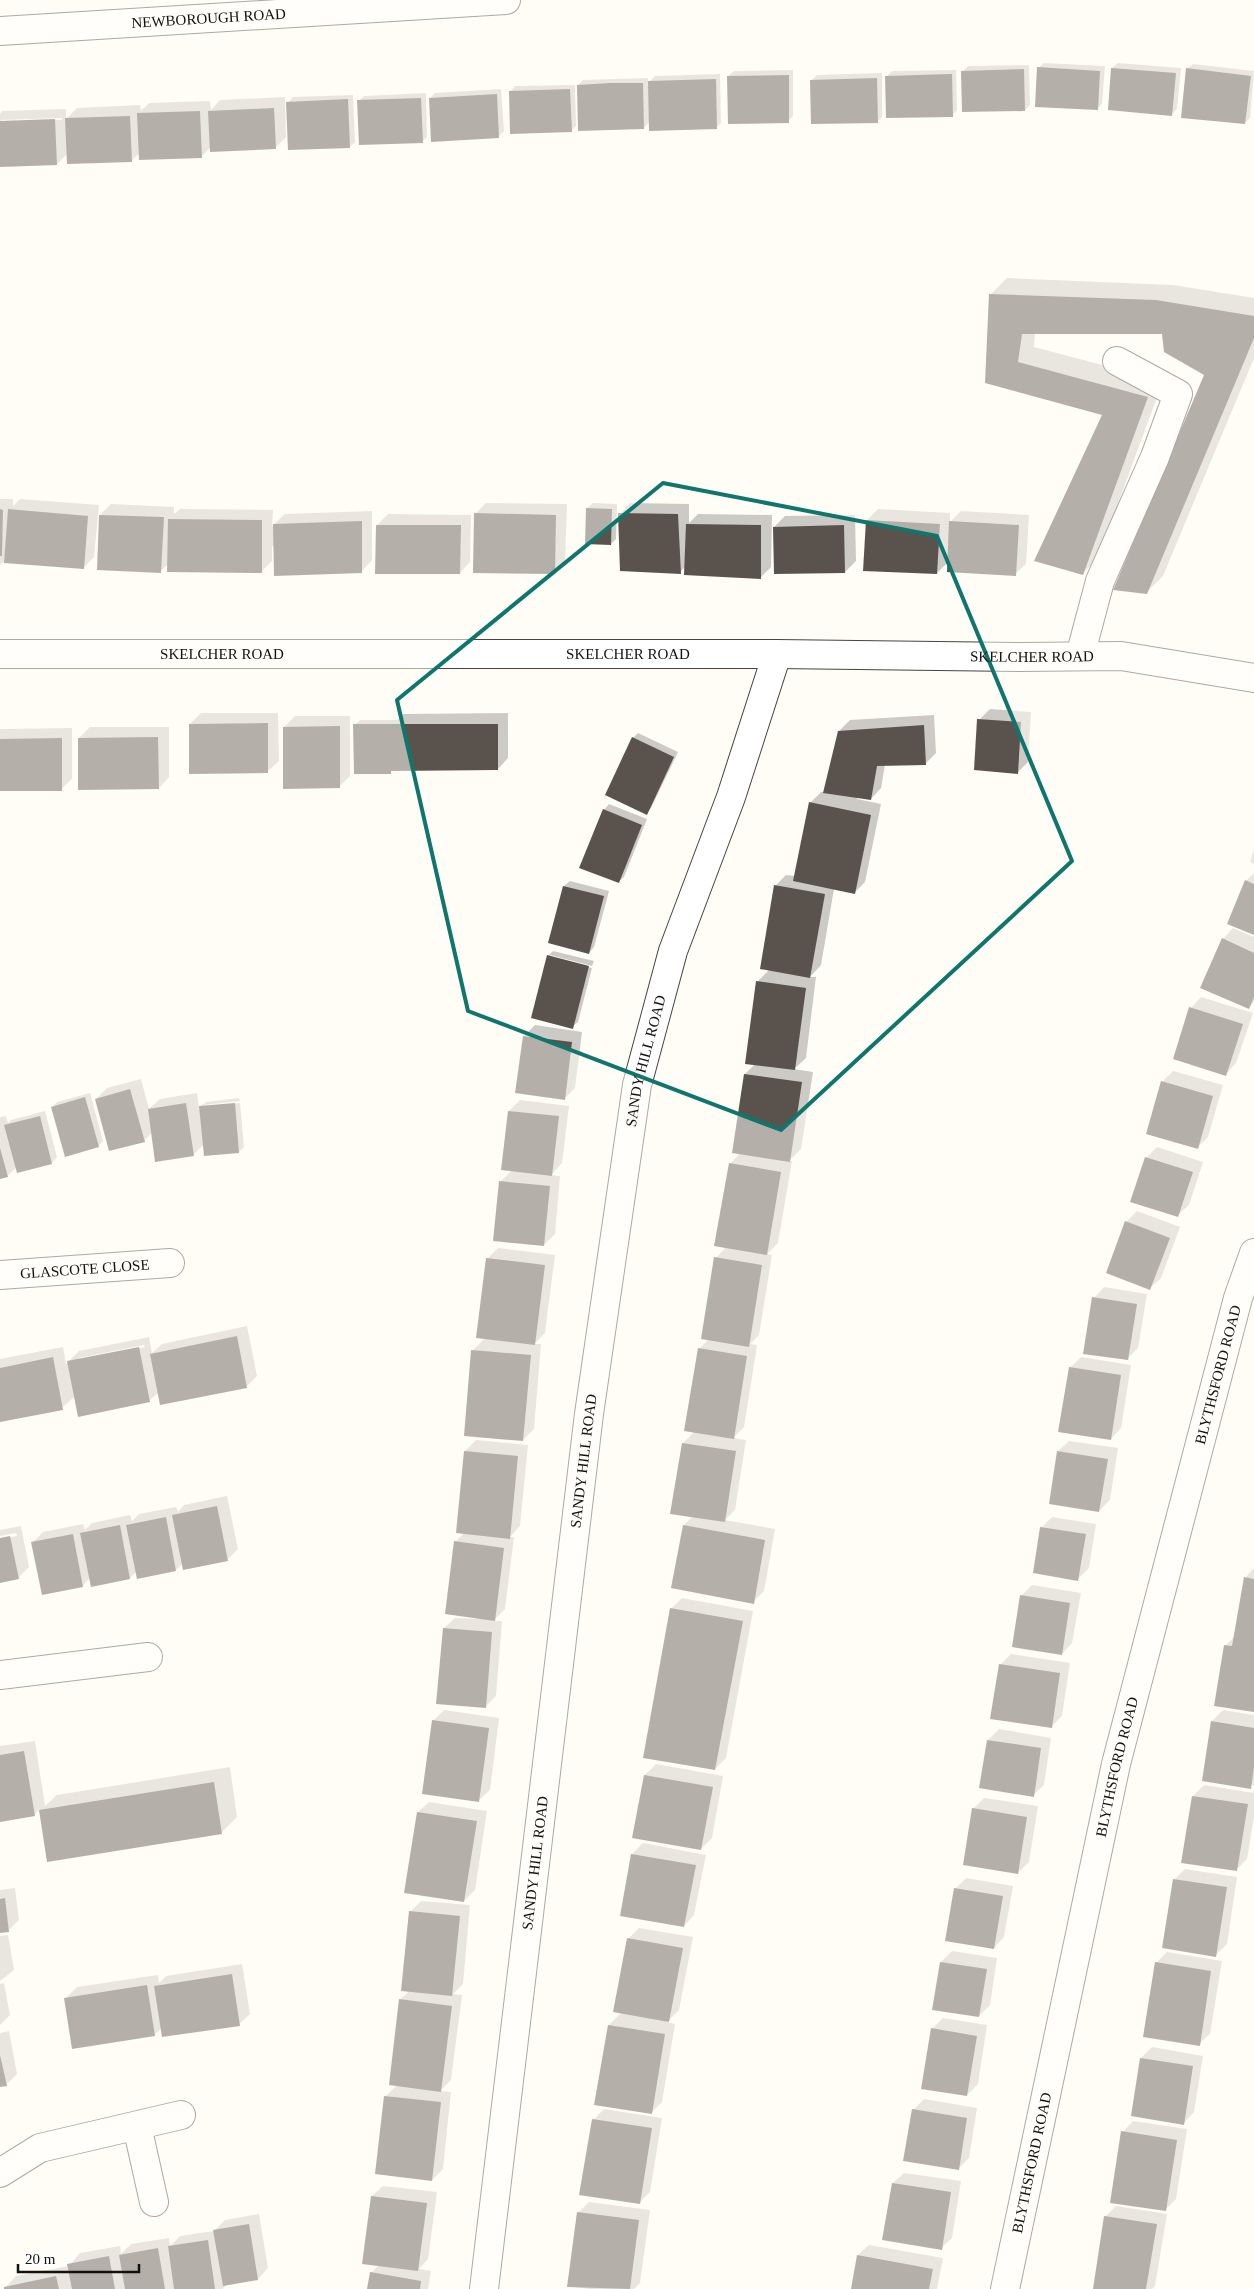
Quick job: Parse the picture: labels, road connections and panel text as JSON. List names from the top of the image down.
{
  "streets": {
    "street": [
      "NEWBOROUGH ROAD",
      "SKELCHER ROAD",
      "SANDY HILL ROAD",
      "GLASCOTE CLOSE",
      "BLYTHSFORD ROAD"
    ]
  },
  "crossings": [
    ["SKELCHER ROAD", "SANDY HILL ROAD"]
  ],
  "scale_bar": "20 m"
}
